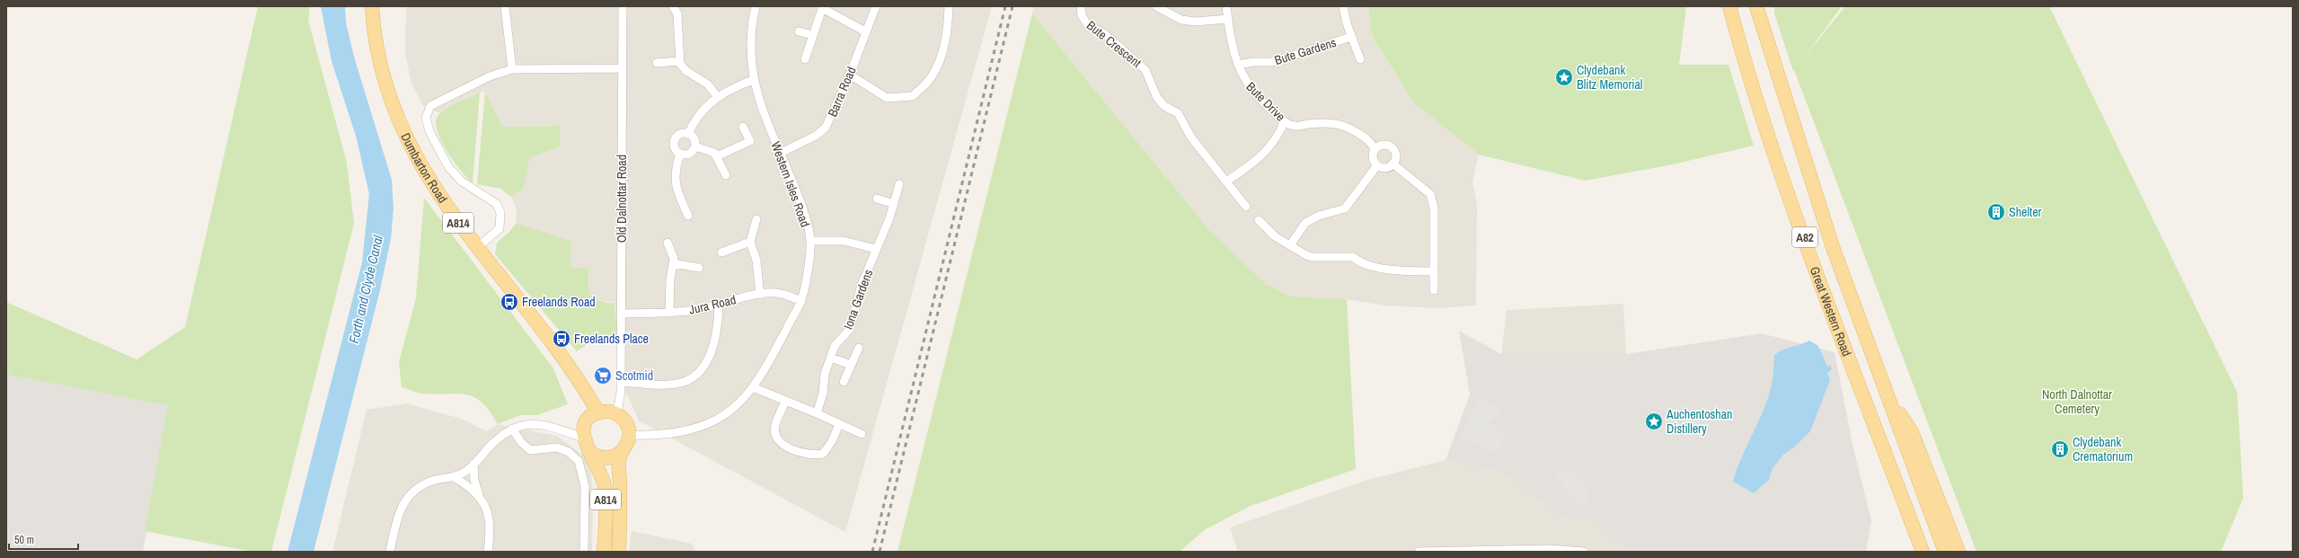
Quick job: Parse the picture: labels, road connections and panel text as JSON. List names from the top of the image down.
{
  "streets": {
    "main road": [
      "Dumbarton Road",
      "A814",
      "A82",
      "Great Western Road"
    ],
    "street": [
      "Bute Crescent",
      "Bute Gardens",
      "Barra Road",
      "Bute Drive",
      "Western Isles Road",
      "Old Dalnottar Road",
      "Iona Gardens",
      "Jura Road"
    ]
  },
  "crossings": [
    ["Bute Gardens", "Bute Drive"],
    ["Barra Road", "Western Isles Road"],
    ["Dumbarton Road", "Western Isles Road"],
    ["Dumbarton Road", "Old Dalnottar Road"],
    ["Dumbarton Road", "A814"],
    ["Western Isles Road", "Old Dalnottar Road"],
    ["Western Isles Road", "A814"],
    ["Western Isles Road", "Jura Road"],
    ["Old Dalnottar Road", "A814"],
    ["Old Dalnottar Road", "Jura Road"]
  ],
  "water": ["Forth and Clyde Canal"],
  "parks": ["North Dalnottar Cemetery"],
  "places": {
    "place": ["Clydebank Blitz Memorial", "Auchentoshan Distillery"],
    "building": ["Shelter", "Clydebank Crematorium"],
    "bus stop": ["Freelands Road", "Freelands Place"],
    "supermarket": ["Scotmid"]
  },
  "scale_bar": "50 m"
}
